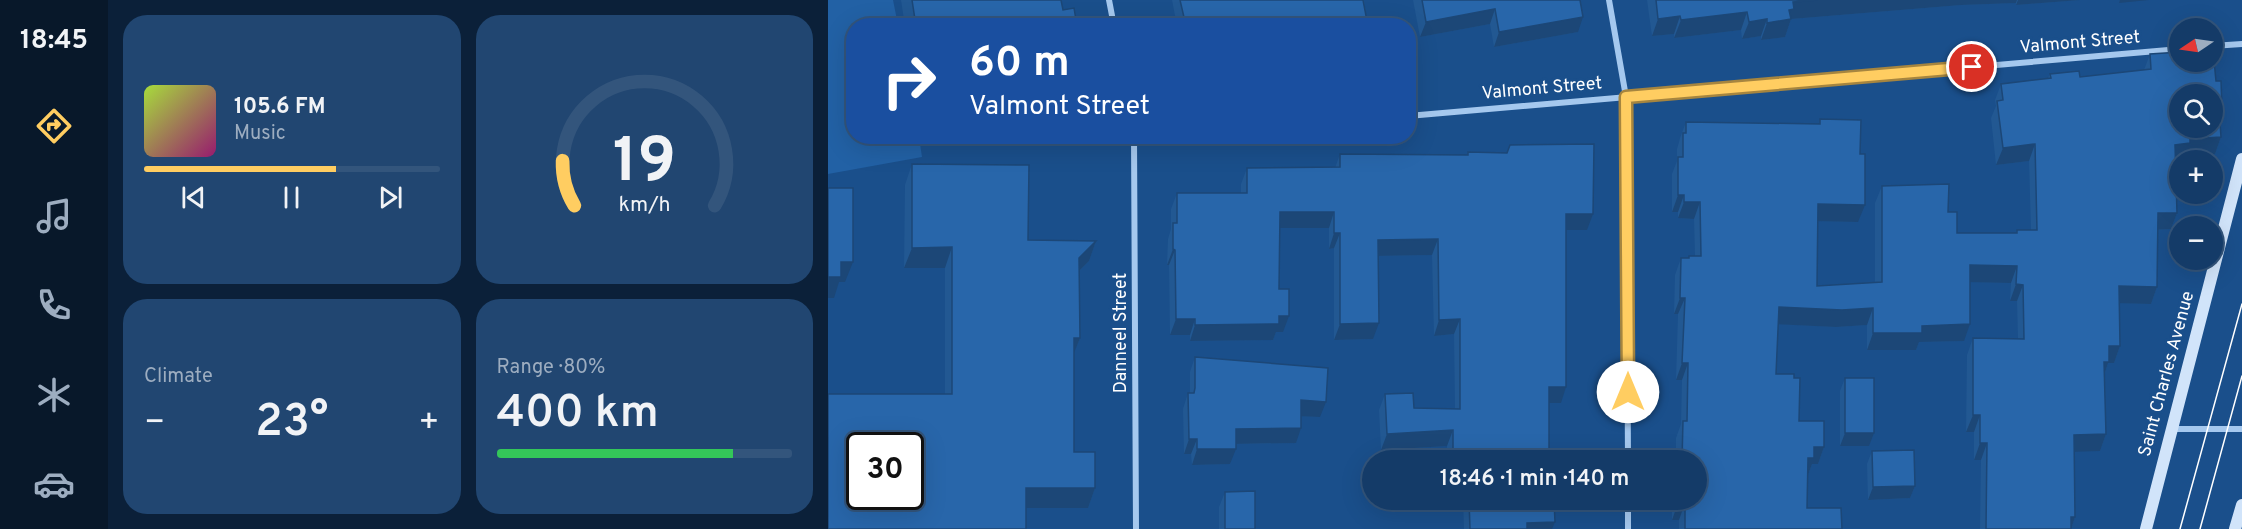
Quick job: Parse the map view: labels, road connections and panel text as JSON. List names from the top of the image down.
{
  "streets": {
    "main road": ["Saint Charles Avenue"],
    "street": ["Valmont Street", "Danneel Street"]
  },
  "north": "left",
  "page": {
    "tabs": "18:45",
    "map_buttons": ["+", "−"],
    "turn": ["60 m", "Valmont Street"],
    "song": ["105.6 FM", "Music"],
    "tile": [
      "Climate",
      ["Range · 80%", "400 km"]
    ],
    "heat": ["−", "23°", "+"],
    "limit": "30",
    "trip": "18:46 · 1 min · 140 m",
    "gauge": ["19", "km/h"]
  }
}
